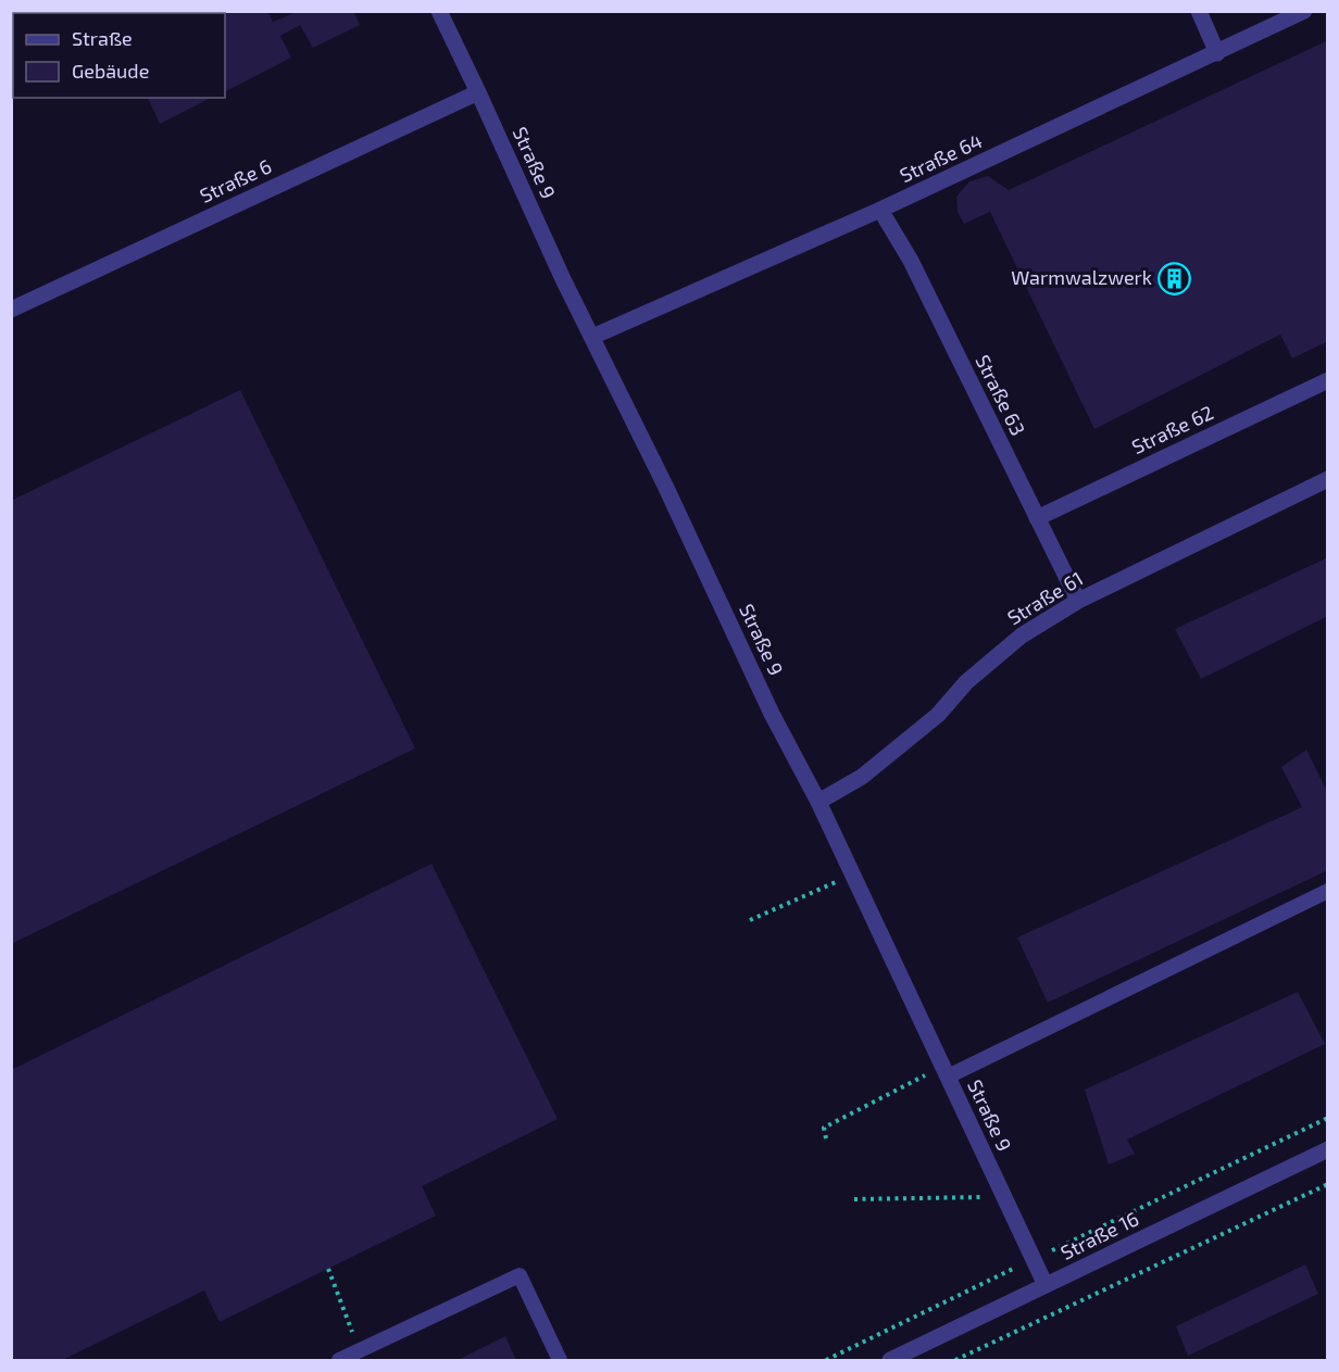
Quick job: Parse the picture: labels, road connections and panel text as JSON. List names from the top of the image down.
{
  "streets": {
    "street": [
      "Straße 64",
      "Straße 9",
      "Straße 6",
      "Straße 63",
      "Straße 62",
      "Straße 61",
      "Straße 16"
    ]
  },
  "crossings": [
    ["Straße 64", "Straße 9"],
    ["Straße 64", "Straße 63"],
    ["Straße 9", "Straße 6"],
    ["Straße 9", "Straße 61"],
    ["Straße 9", "Straße 16"],
    ["Straße 63", "Straße 62"],
    ["Straße 63", "Straße 61"]
  ],
  "places": {
    "building": ["Warmwalzwerk"]
  },
  "legend": ["Straße", "Gebäude"]
}
